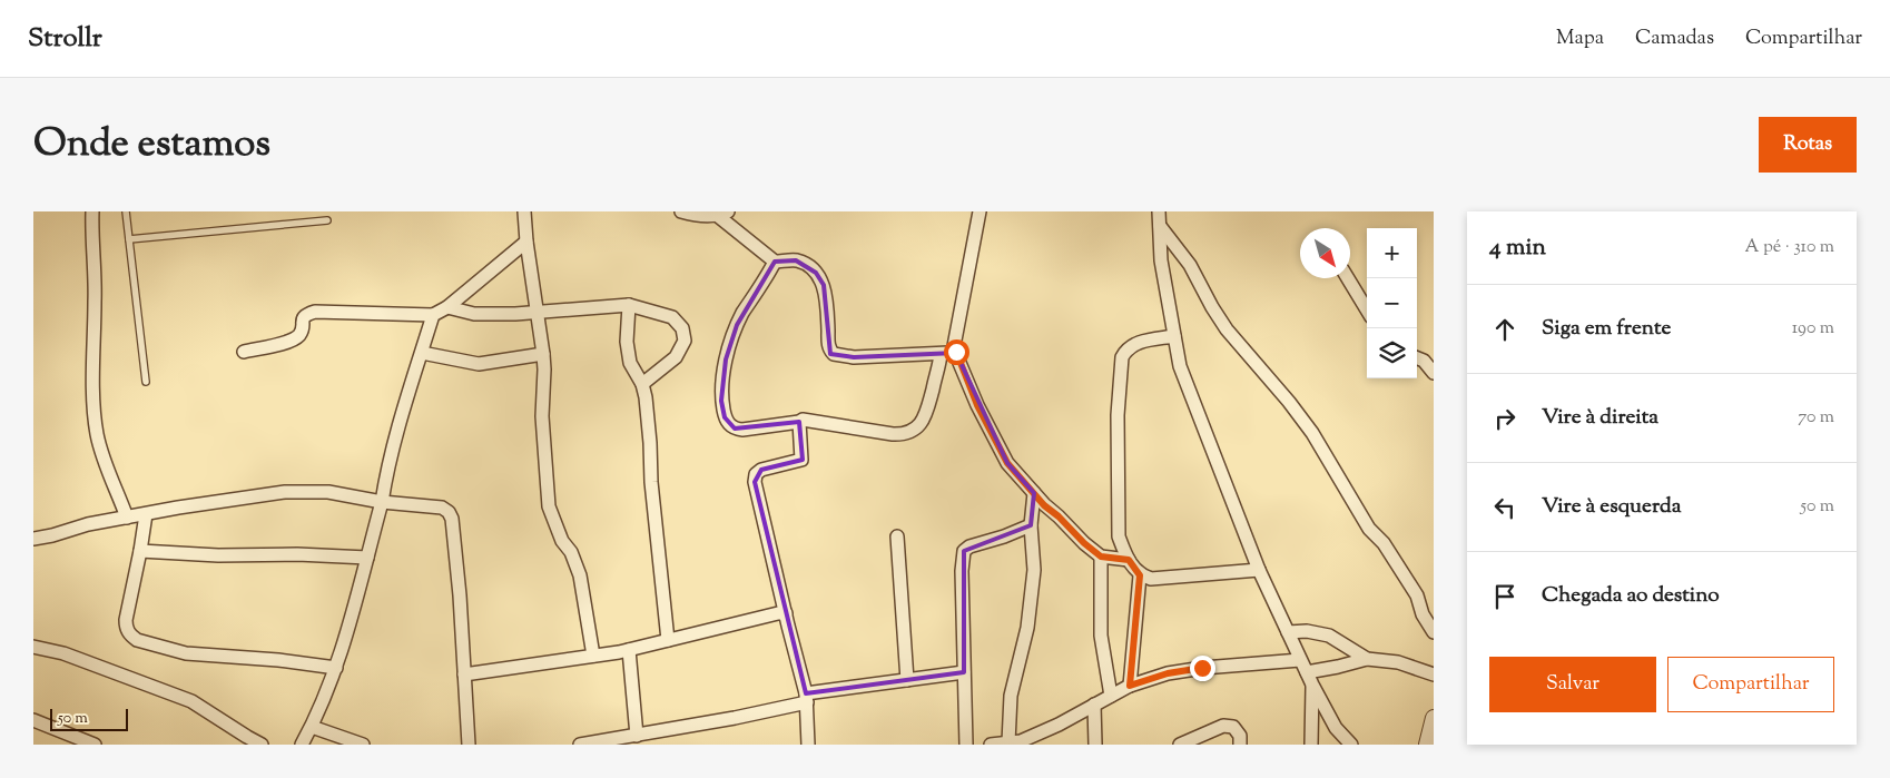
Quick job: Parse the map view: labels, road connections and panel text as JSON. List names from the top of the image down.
{
  "scale_bar": "50 m",
  "north": "bottom right",
  "page": {
    "header": "Strollr",
    "nav": ["Mapa", "Camadas", "Compartilhar"],
    "title": "Onde estamos",
    "buttons": [
      "Rotas",
      ["Salvar", "Compartilhar"]
    ],
    "heading": ["4 min", "A pé · 310 m"],
    "map_buttons": ["+", "−"],
    "list": [
      ["Siga em frente", "190 m"],
      ["Vire à direita", "70 m"],
      ["Vire à esquerda", "50 m"],
      "Chegada ao destino"
    ],
    "scale": "50 m"
  }
}
